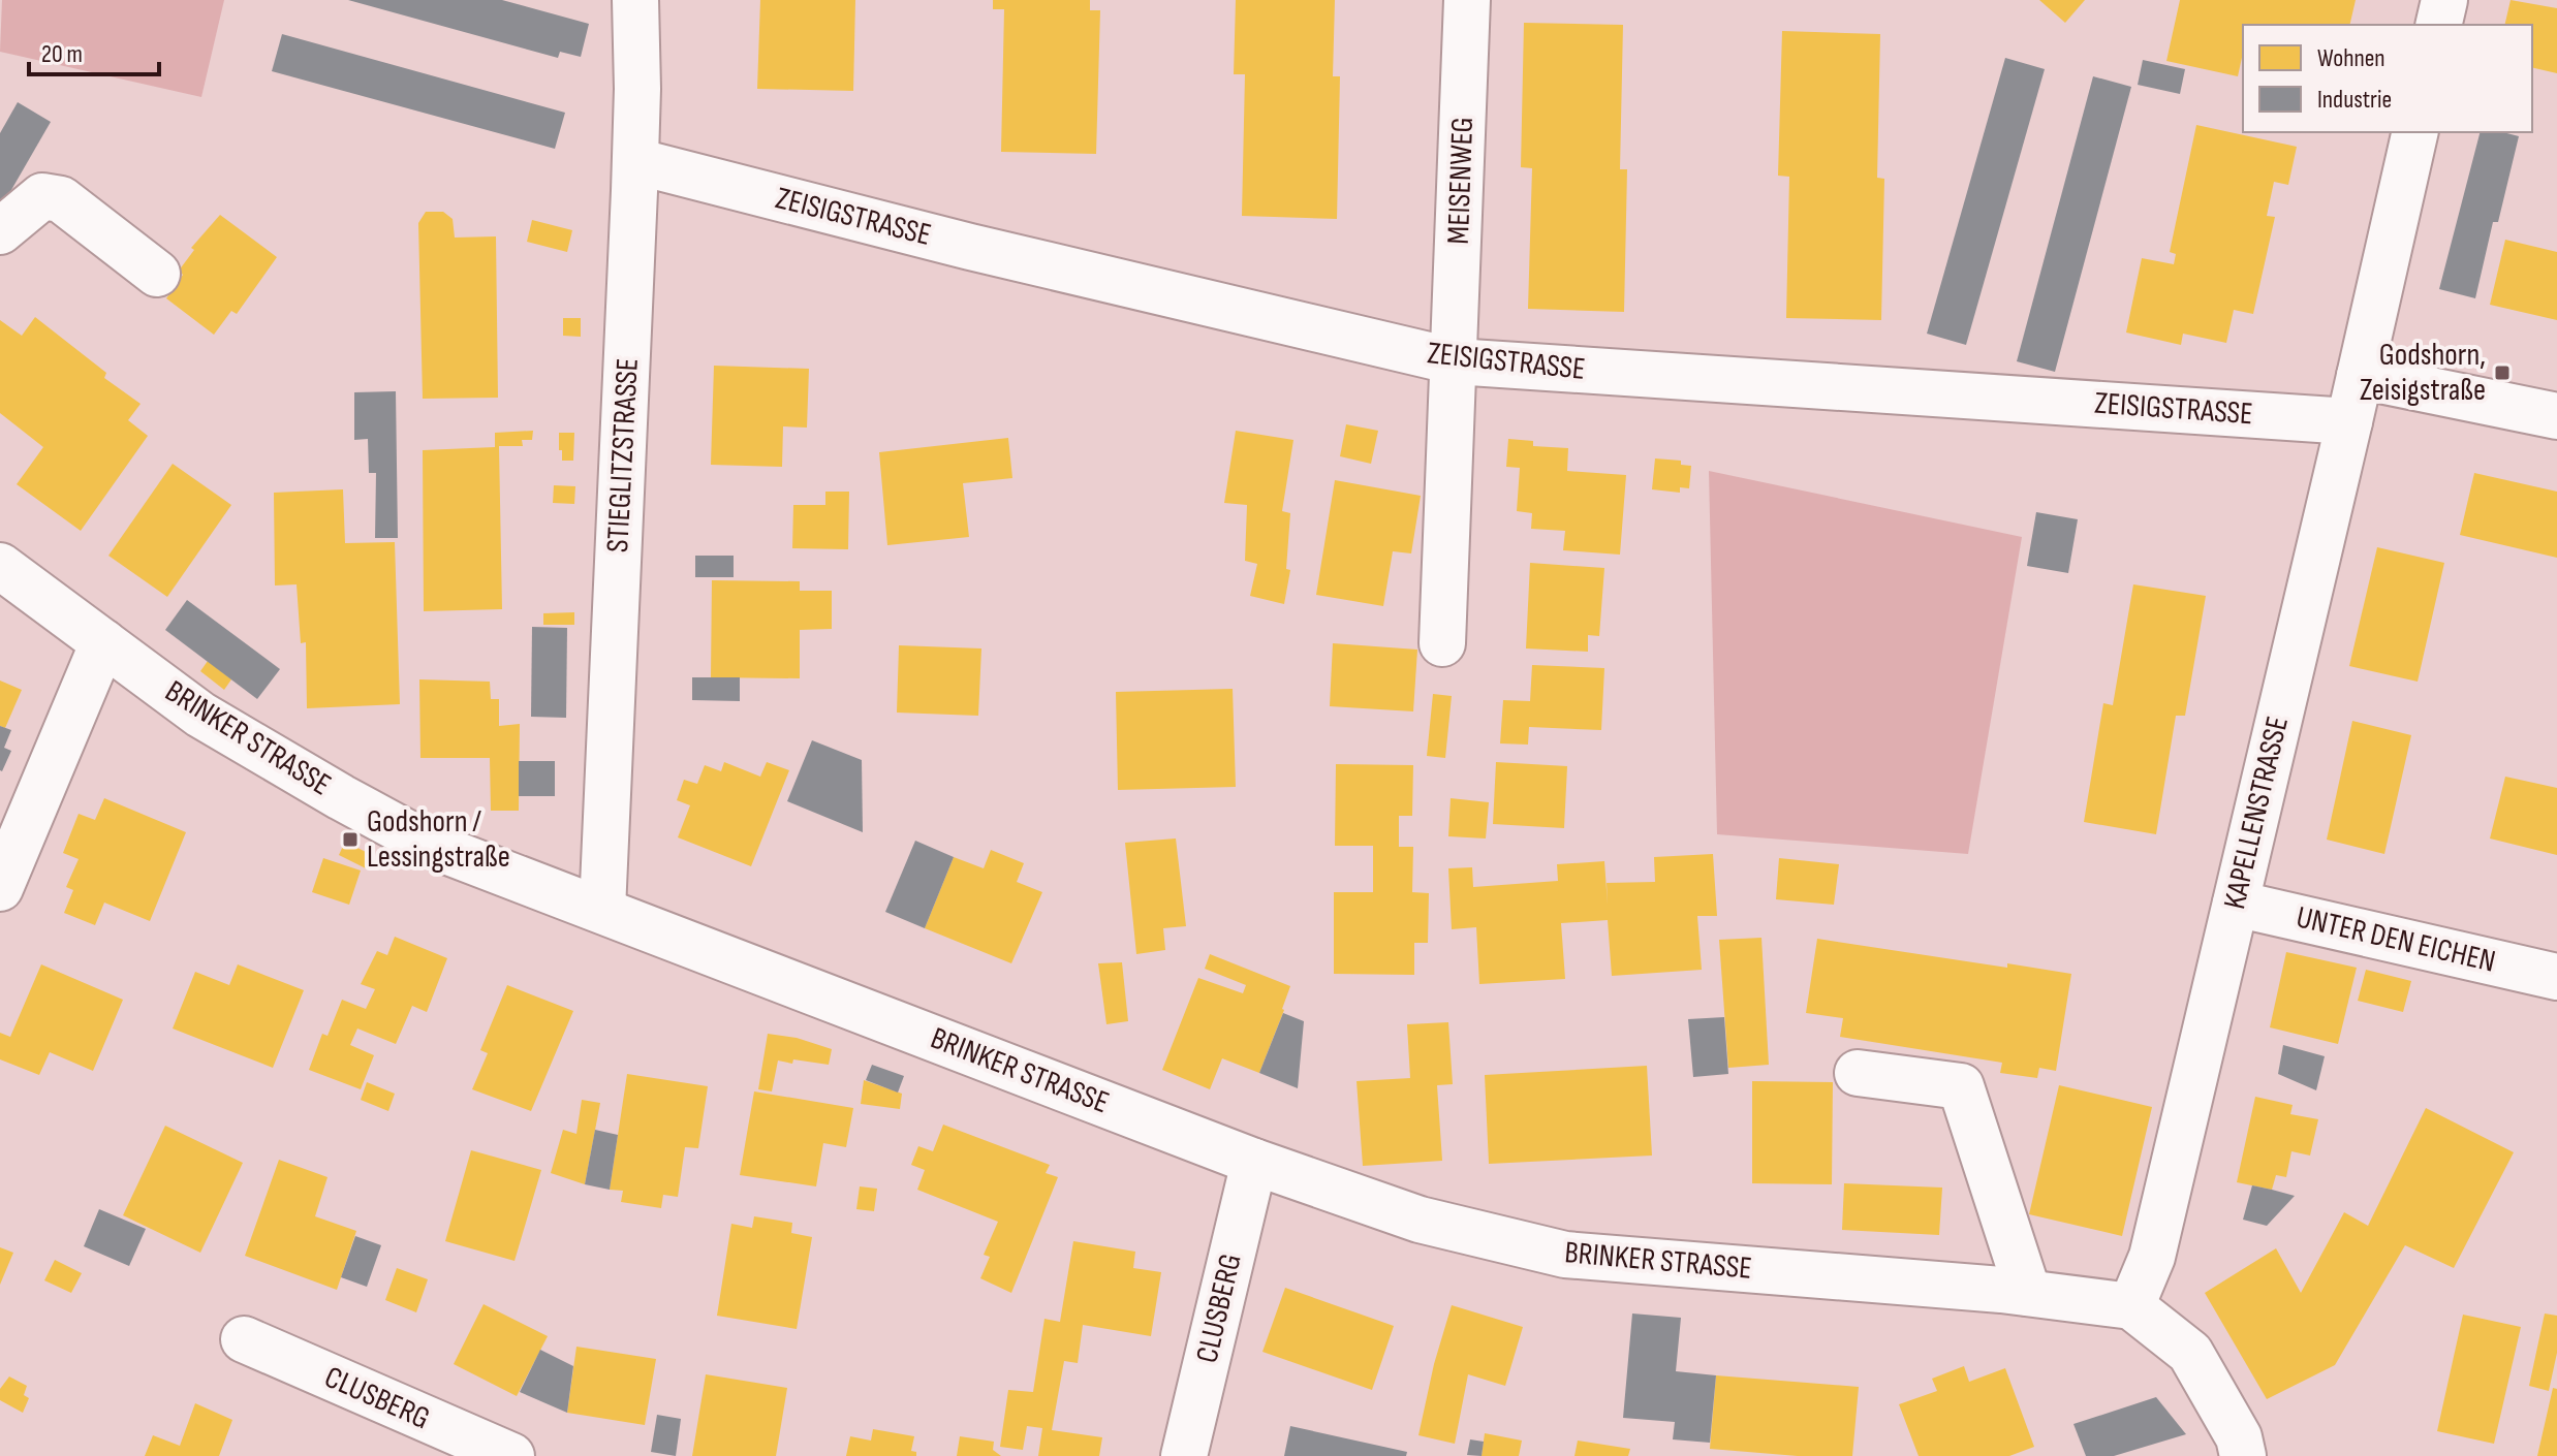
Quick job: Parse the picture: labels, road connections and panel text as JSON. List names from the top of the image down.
{
  "streets": {
    "street": [
      "MEISENWEG",
      "ZEISIGSTRASSE",
      "STIEGLITZSTRASSE",
      "BRINKER STRASSE",
      "KAPELLENSTRASSE",
      "UNTER DEN EICHEN",
      "CLUSBERG"
    ]
  },
  "crossings": [
    ["MEISENWEG", "ZEISIGSTRASSE"],
    ["ZEISIGSTRASSE", "STIEGLITZSTRASSE"],
    ["ZEISIGSTRASSE", "KAPELLENSTRASSE"],
    ["STIEGLITZSTRASSE", "BRINKER STRASSE"],
    ["BRINKER STRASSE", "KAPELLENSTRASSE"],
    ["BRINKER STRASSE", "CLUSBERG"],
    ["KAPELLENSTRASSE", "UNTER DEN EICHEN"]
  ],
  "places": {
    "transit": ["Godshorn, Zeisigstraße", "Godshorn / Lessingstraße"]
  },
  "legend": ["Wohnen", "Industrie"],
  "scale_bar": "20 m"
}
